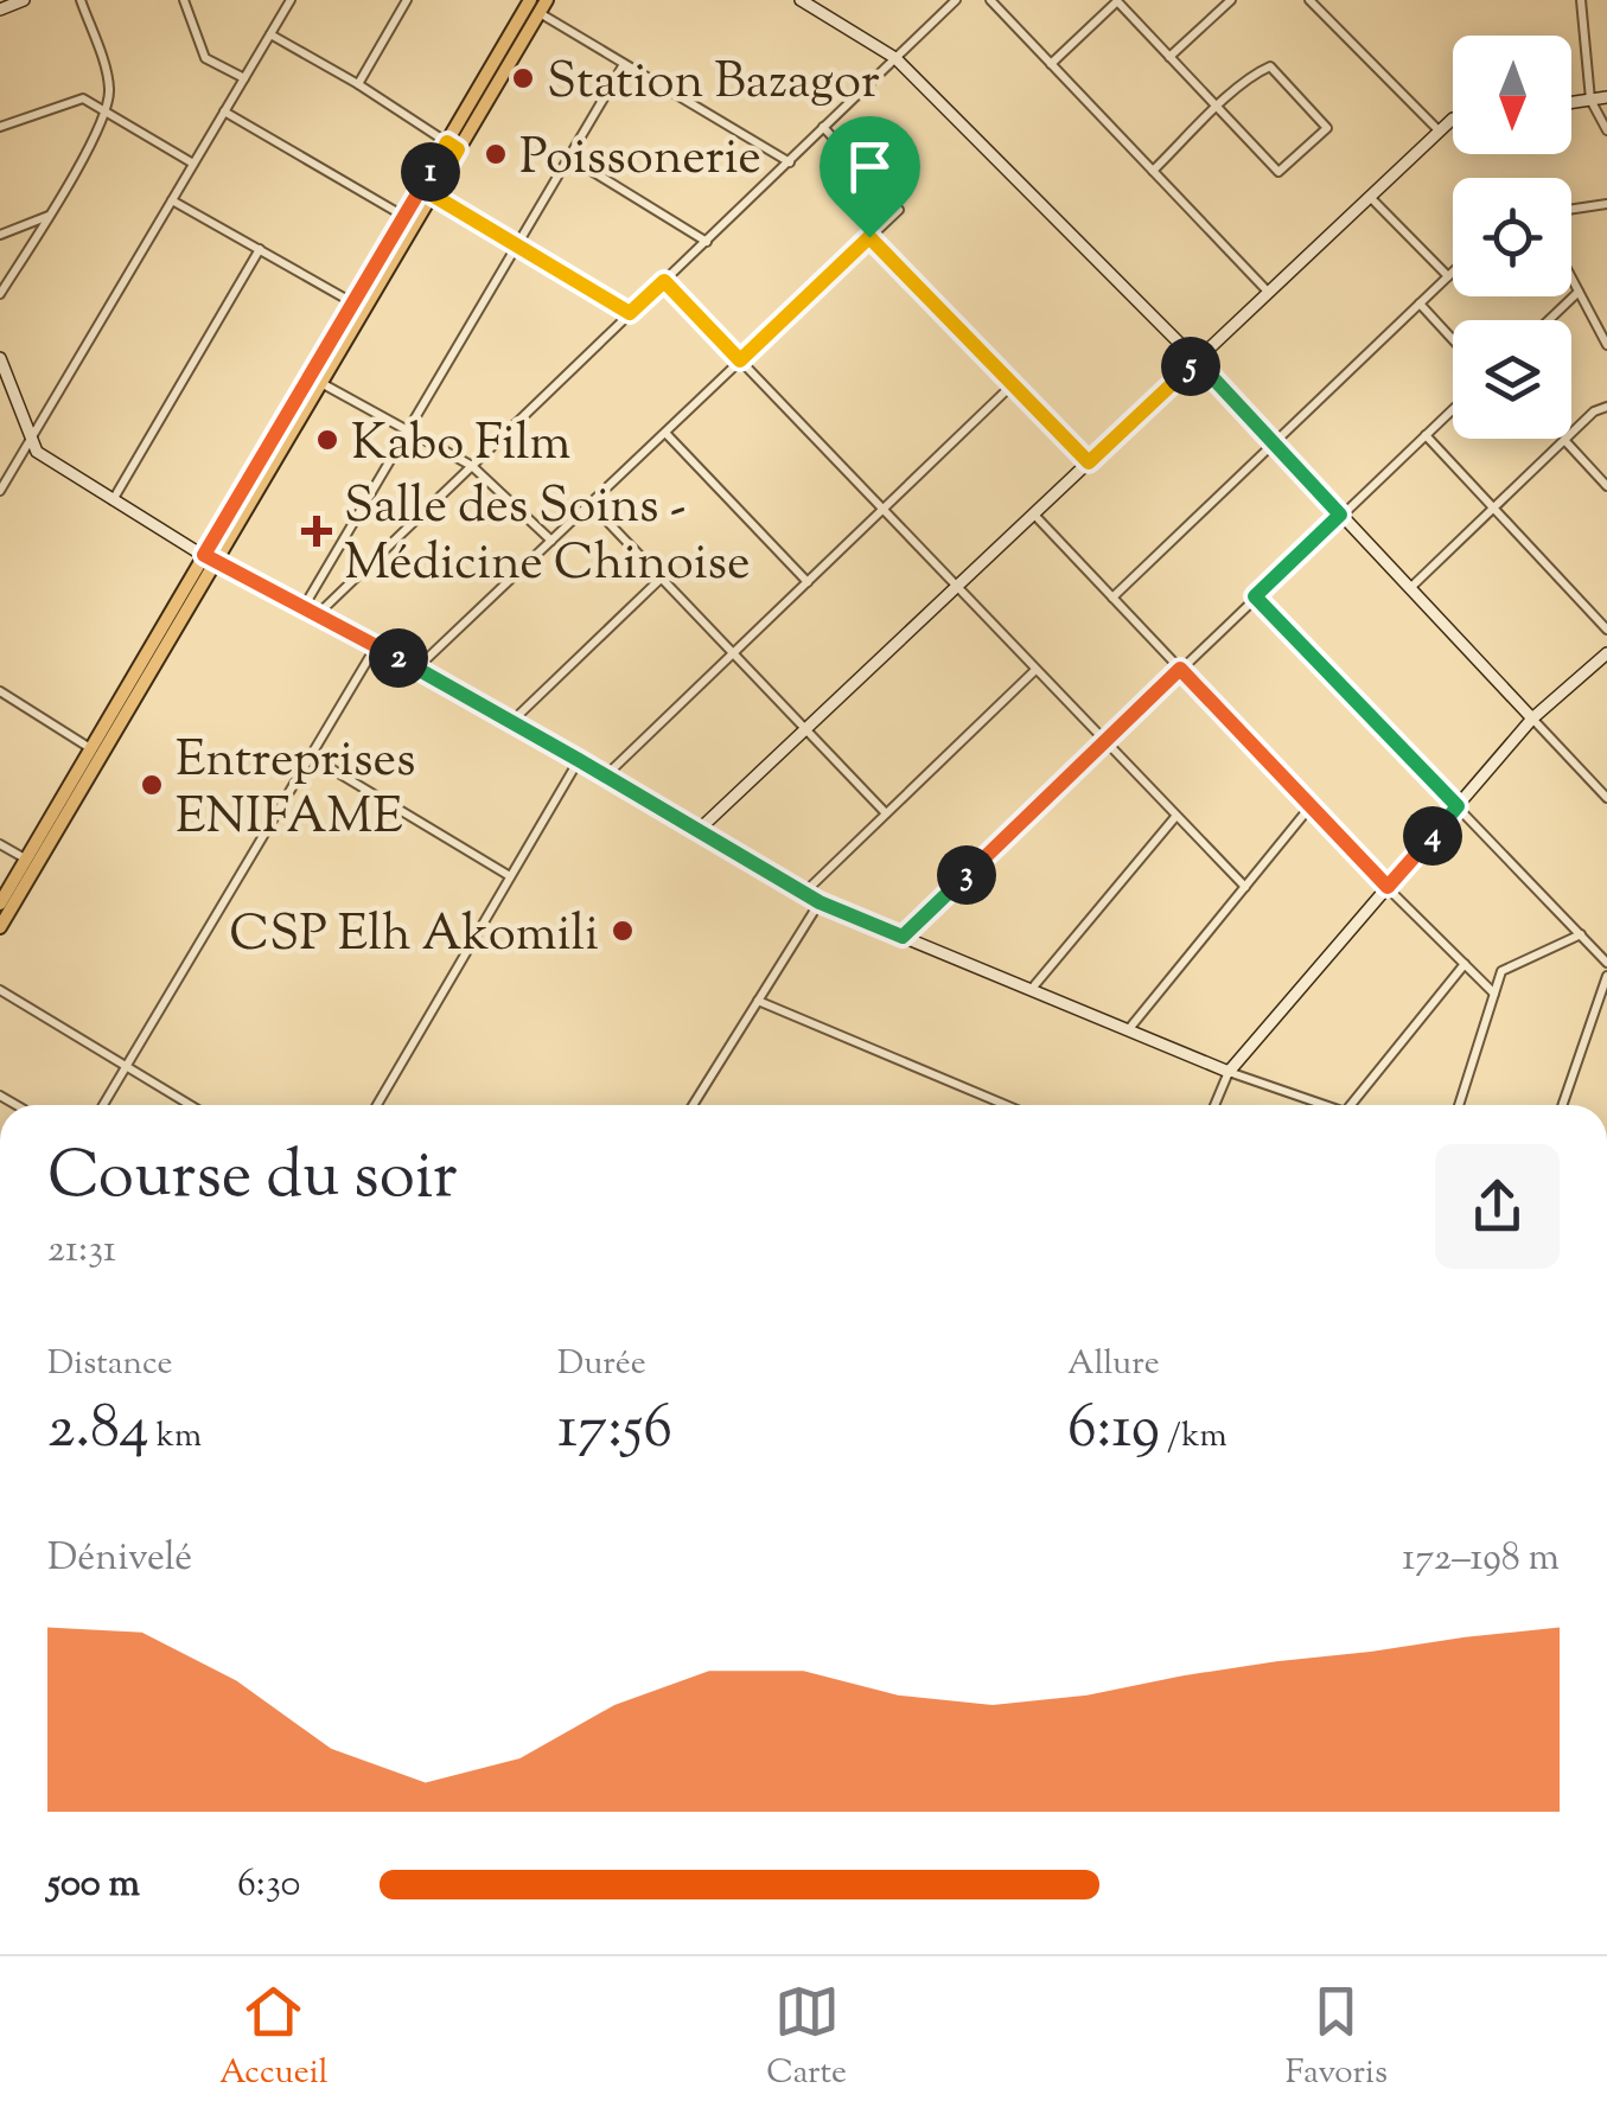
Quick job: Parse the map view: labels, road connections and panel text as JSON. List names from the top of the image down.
{
  "places": {
    "other": [
      "Station Bazagor",
      "Poissonerie",
      "Kabo Film",
      "Entreprises ENIFAME",
      "CSP Elh Akomili"
    ],
    "health": ["Salle des Soins - Médicine Chinoise"]
  },
  "north": "bottom",
  "page": {
    "pins": [
      "1",
      "5",
      "2",
      "4",
      "3"
    ],
    "heading": ["Course du soir", "21:31"],
    "stats": [
      ["Distance", "2.84 km"],
      ["Durée", "17:56"],
      ["Allure", "6:19 /km"]
    ],
    "chart": ["Dénivelé", "172–198 m"],
    "list": [
      {
        "name": "500 m",
        "note": "6:30"
      }
    ],
    "tabs": ["Accueil", "Carte", "Favoris"]
  }
}
